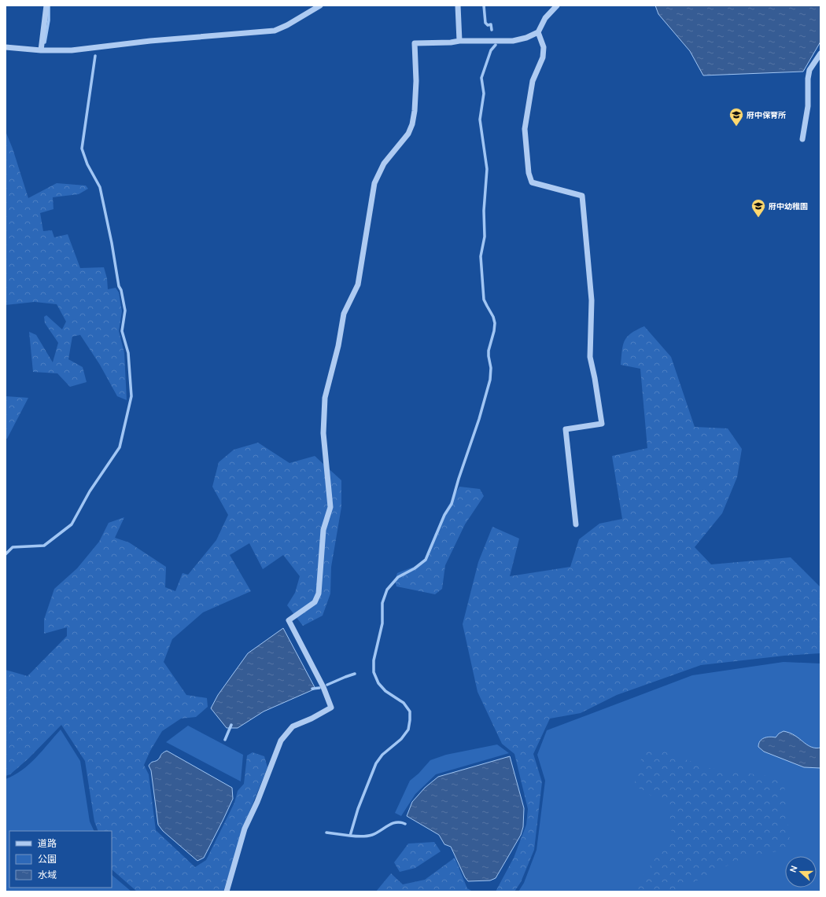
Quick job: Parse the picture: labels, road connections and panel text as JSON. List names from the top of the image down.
{
  "places": {
    "school or university": ["府中保育所", "府中幼稚園"]
  },
  "legend": ["道路", "公園", "水域"],
  "north": "left"
}
